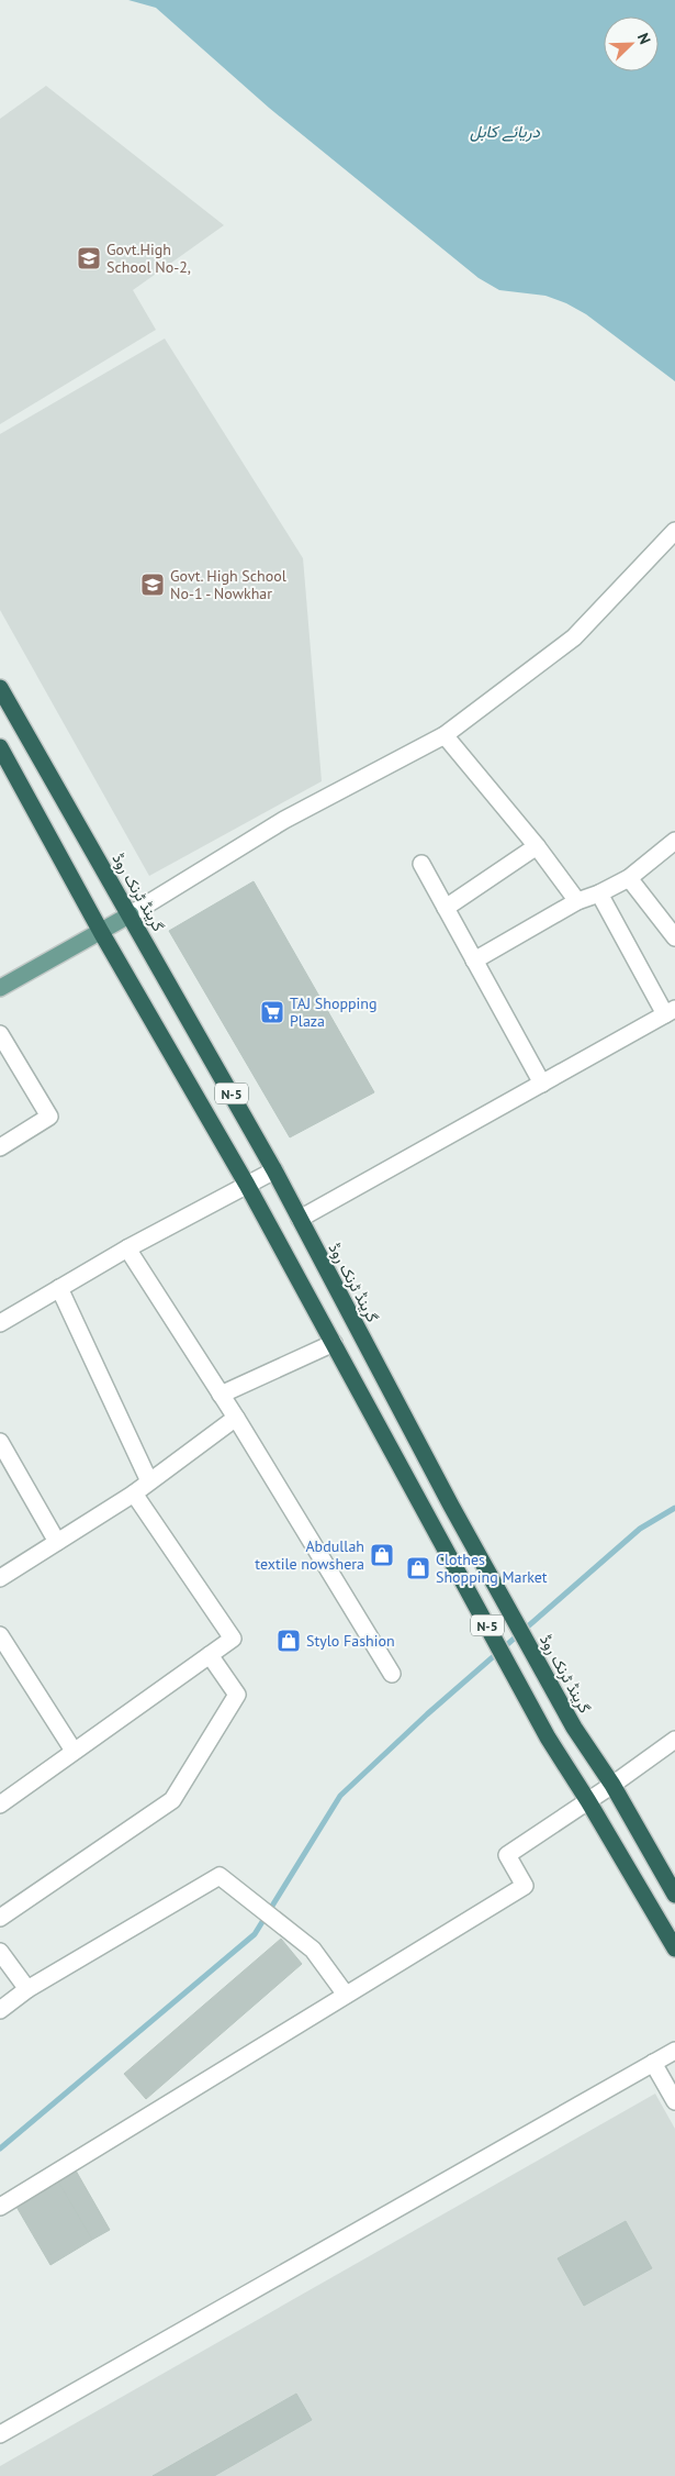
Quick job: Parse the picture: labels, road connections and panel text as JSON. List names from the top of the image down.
{
  "streets": {
    "highway": ["گرینڈ ٹرنک روڈ", "N-5"]
  },
  "water": ["دریائے کابل"],
  "places": {
    "school or university": ["Govt.High School No-2,", "Govt. High School No-1 - Nowkhar"],
    "supermarket": ["TAJ Shopping Plaza"],
    "shop": ["Abdullah textile nowshera", "Clothes Shopping Market", "Stylo Fashion"]
  },
  "north": "top right"
}
